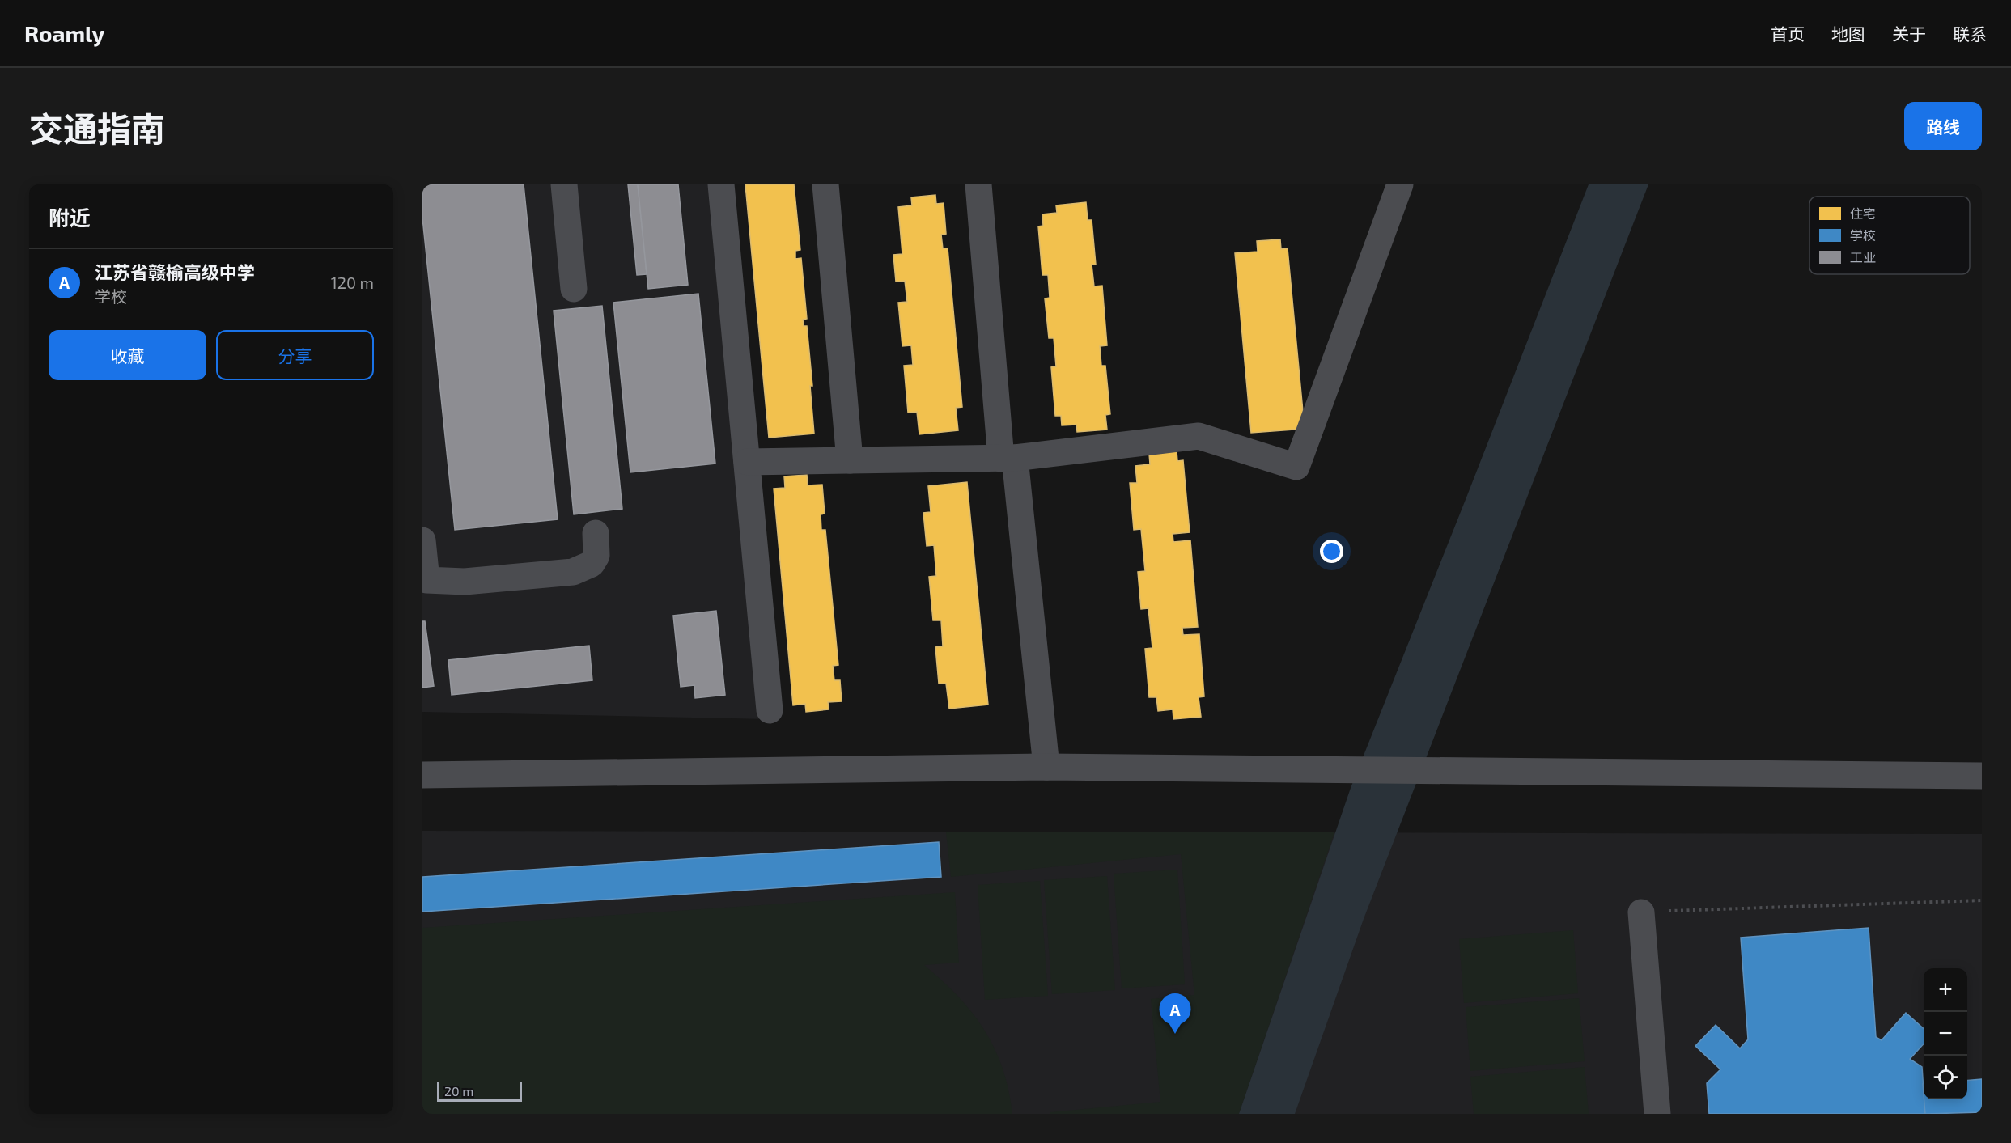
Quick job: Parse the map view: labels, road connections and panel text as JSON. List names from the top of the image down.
{
  "legend": ["住宅", "学校", "工业"],
  "scale_bar": "20 m",
  "page": {
    "header": "Roamly",
    "nav": [
      "首页",
      "地图",
      "关于",
      "联系"
    ],
    "title": "交通指南",
    "buttons": [
      "路线",
      ["收藏", "分享"]
    ],
    "heading": "附近",
    "list": [
      {
        "mark": "A",
        "name": "江苏省赣榆高级中学",
        "note": "学校",
        "value": "120 m"
      }
    ],
    "map_buttons": ["+", "−"],
    "pins": "A",
    "scale": "20 m"
  }
}
